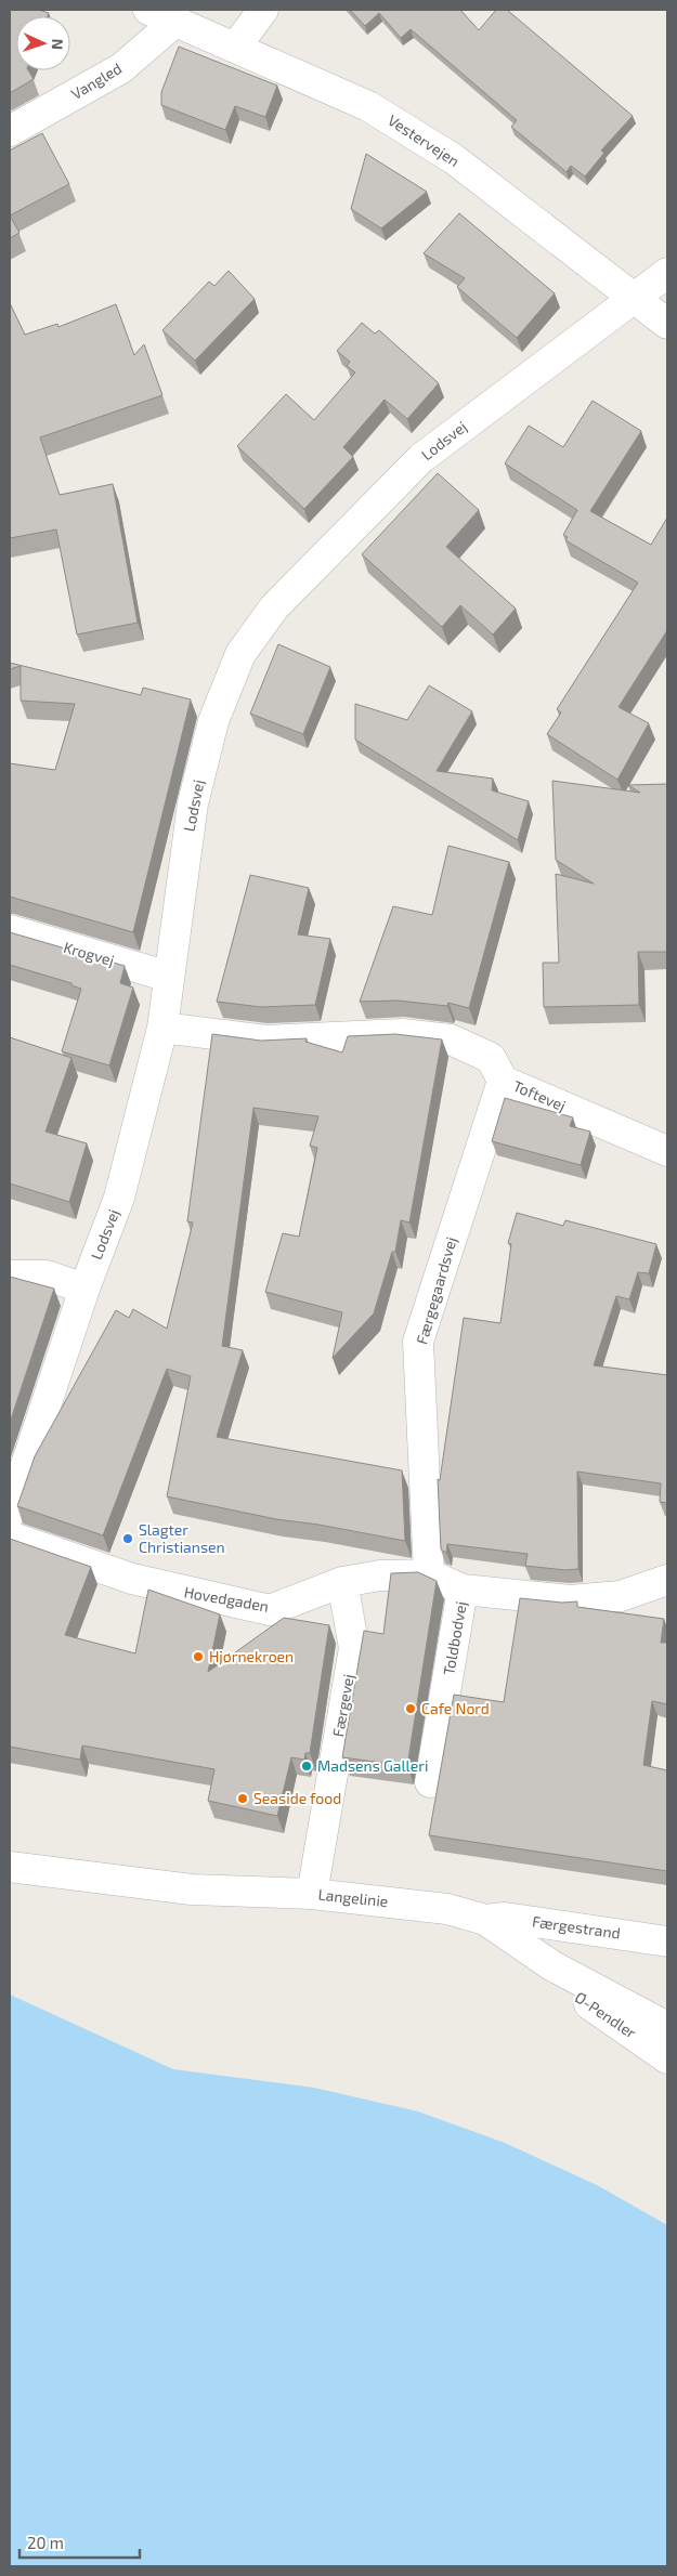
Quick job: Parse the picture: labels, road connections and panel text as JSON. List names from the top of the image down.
{
  "streets": {
    "street": [
      "Vangled",
      "Vestervejen",
      "Lodsvej",
      "Krogvej",
      "Toftevej",
      "Færgegaardsvej",
      "Hovedgaden",
      "Toldbodvej",
      "Færgevej",
      "Langelinie",
      "Færgestrand",
      "Ø-Pendler"
    ]
  },
  "crossings": [
    ["Vangled", "Vestervejen"],
    ["Vestervejen", "Lodsvej"],
    ["Lodsvej", "Krogvej"],
    ["Lodsvej", "Toftevej"],
    ["Toftevej", "Færgegaardsvej"],
    ["Færgegaardsvej", "Hovedgaden"],
    ["Hovedgaden", "Toldbodvej"],
    ["Hovedgaden", "Færgevej"],
    ["Færgevej", "Langelinie"],
    ["Langelinie", "Færgestrand"],
    ["Langelinie", "Ø-Pendler"]
  ],
  "places": [
    "Slagter Christiansen",
    "Hjørnekroen",
    "Cafe Nord",
    "Madsens Galleri",
    "Seaside food"
  ],
  "scale_bar": "20 m",
  "north": "right"
}
